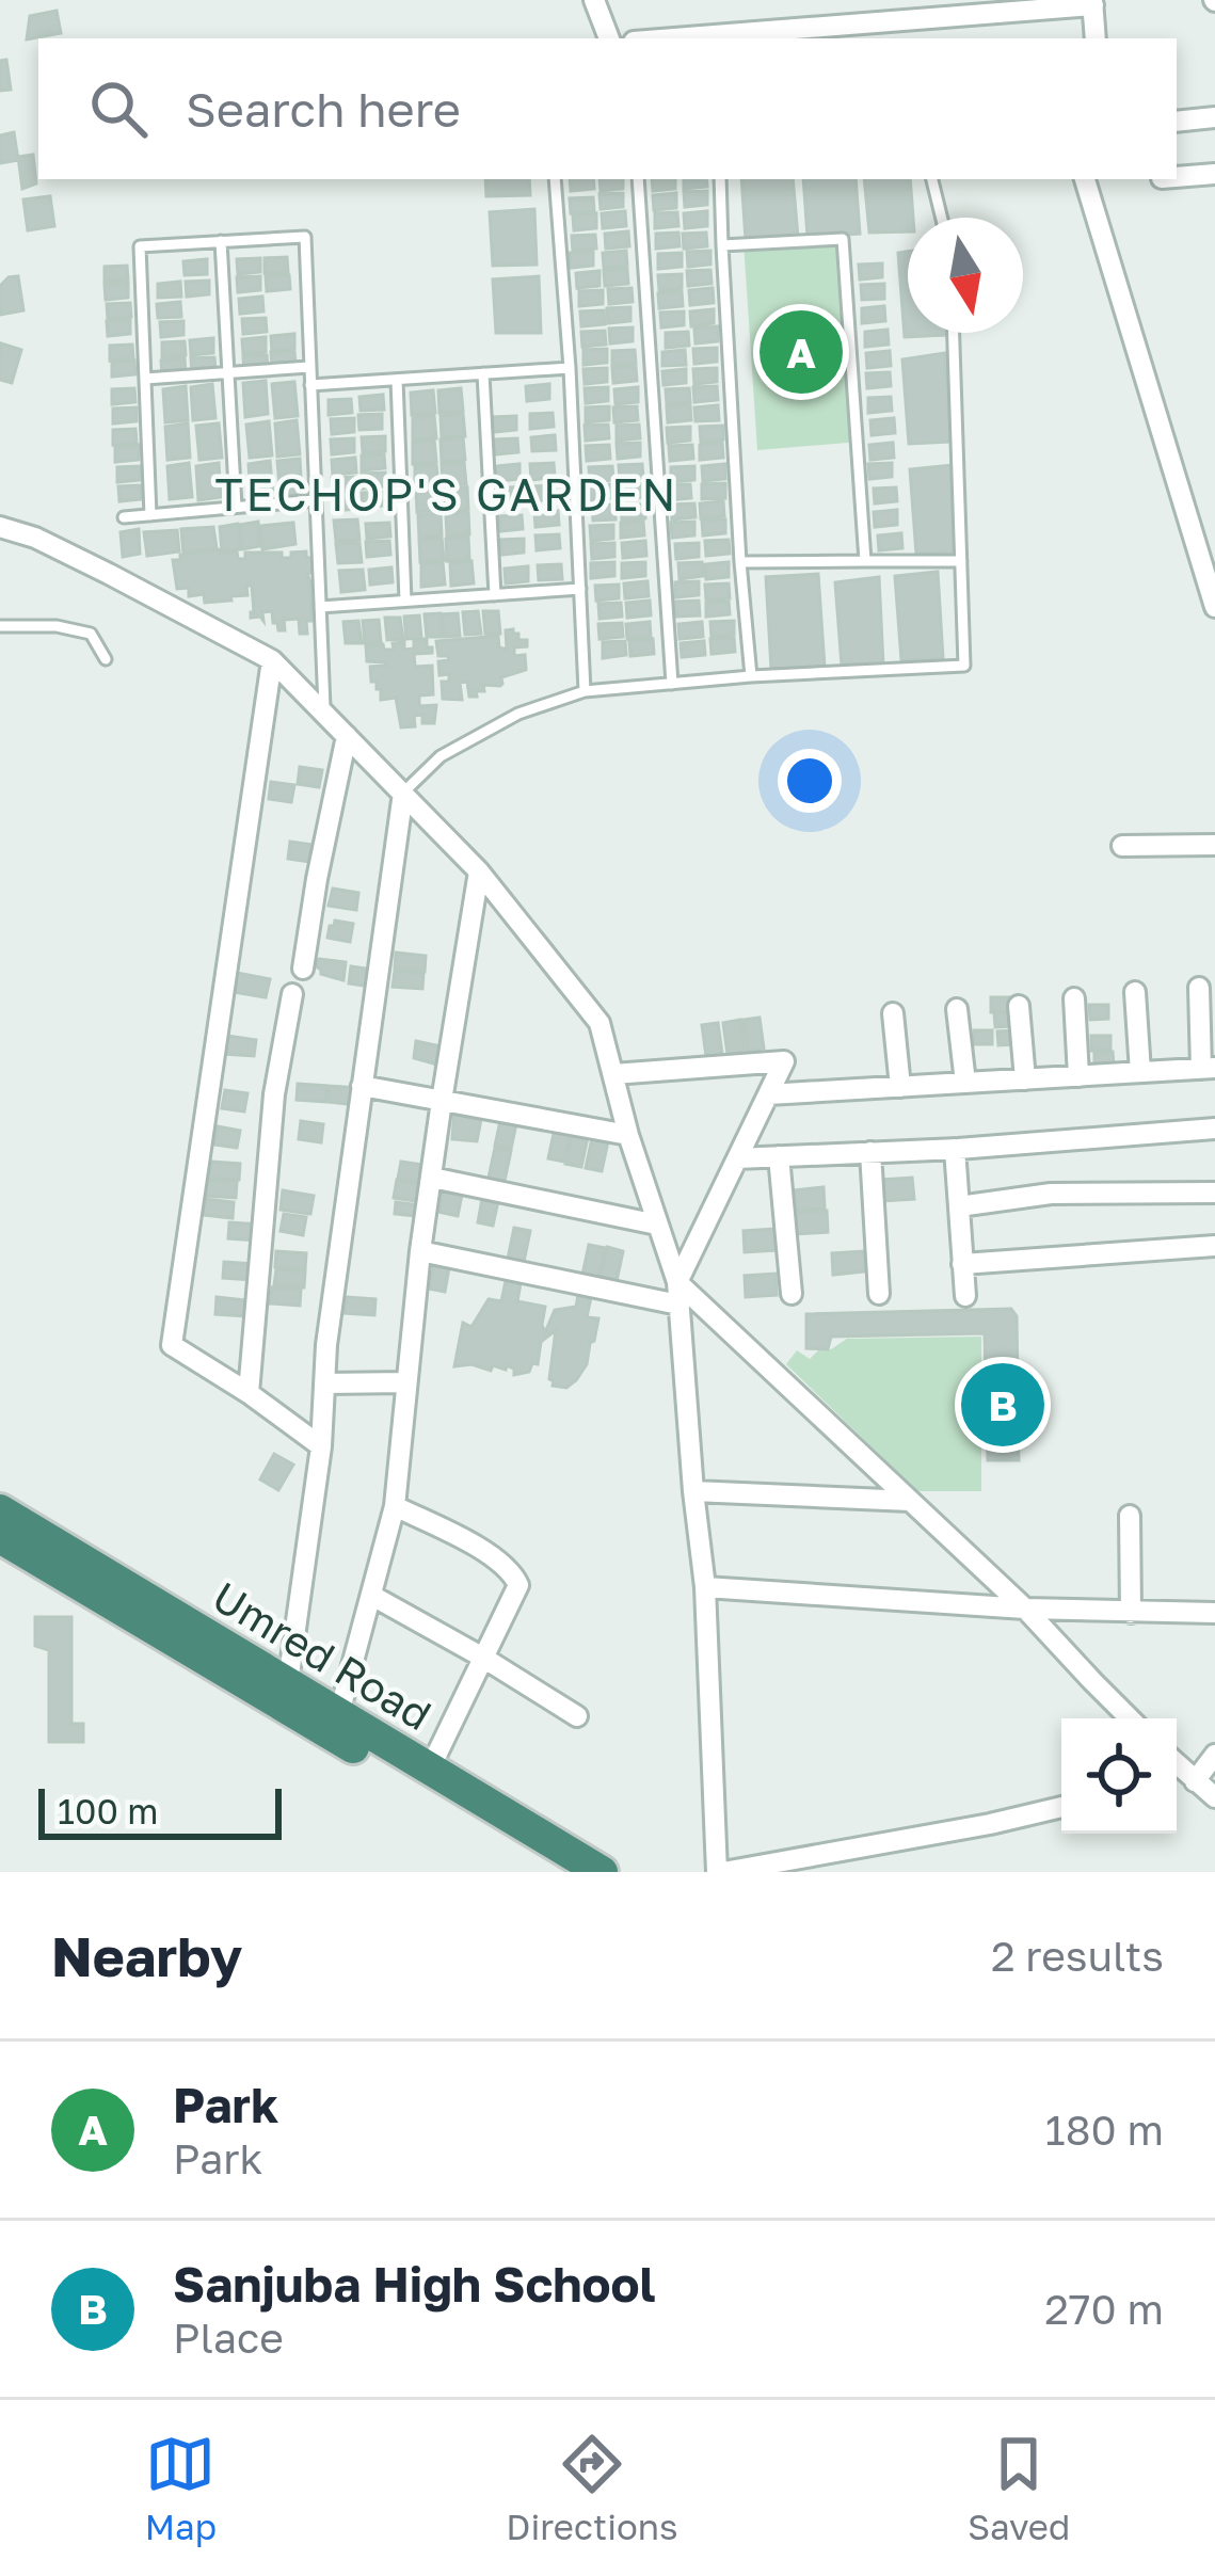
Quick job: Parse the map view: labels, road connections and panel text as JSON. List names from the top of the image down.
{
  "streets": {
    "highway": ["Umred Road"]
  },
  "districts": ["TECHOP'S GARDEN"],
  "scale_bar": "100 m",
  "north": "bottom",
  "page": {
    "search": "Search here",
    "pins": ["A", "B"],
    "scale": "100 m",
    "heading": ["Nearby", "2 results"],
    "list": [
      {
        "mark": "A",
        "name": "Park",
        "note": "Park",
        "value": "180 m"
      },
      {
        "mark": "B",
        "name": "Sanjuba High School",
        "note": "Place",
        "value": "270 m"
      }
    ],
    "nav": ["Map", "Directions", "Saved"]
  }
}
